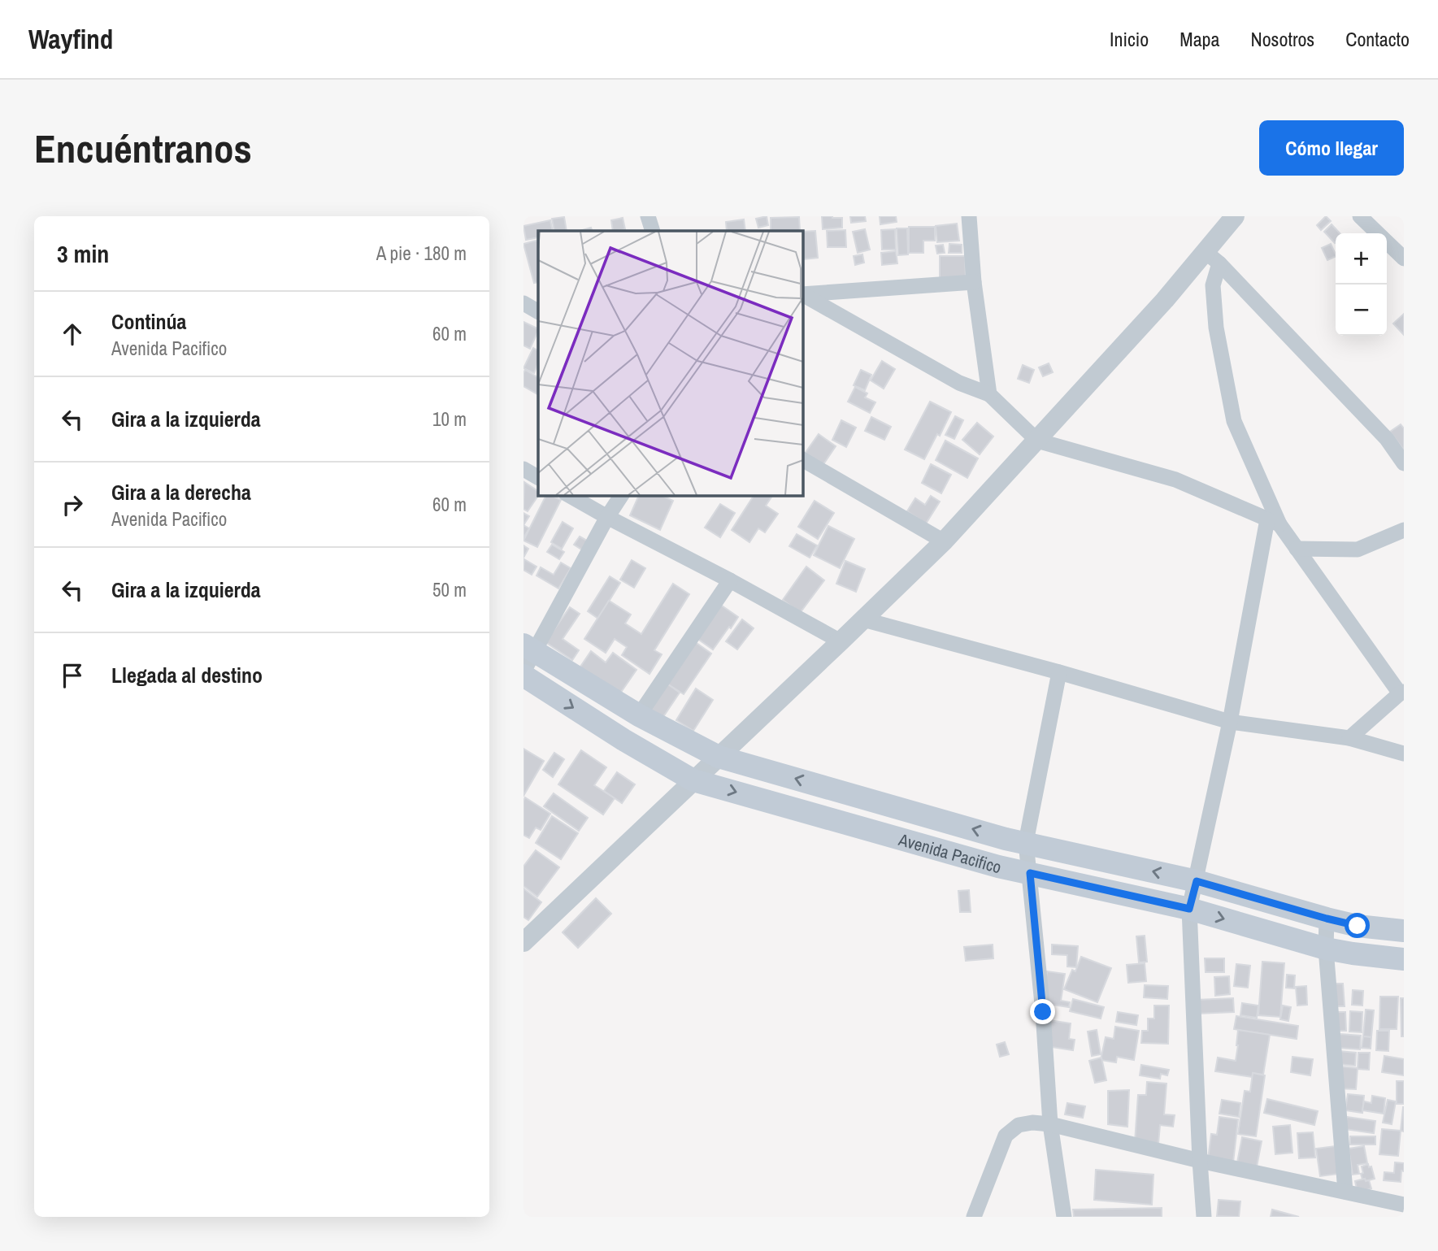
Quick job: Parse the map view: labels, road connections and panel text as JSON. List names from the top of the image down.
{
  "streets": {
    "main road": ["Avenida Pacifico"]
  },
  "page": {
    "header": "Wayfind",
    "nav": [
      "Inicio",
      "Mapa",
      "Nosotros",
      "Contacto"
    ],
    "buttons": "Cómo llegar",
    "title": "Encuéntranos",
    "heading": ["3 min", "A pie · 180 m"],
    "map_buttons": ["+", "−"],
    "list": [
      ["Continúa", "Avenida Pacifico", "60 m"],
      ["Gira a la izquierda", "10 m"],
      ["Gira a la derecha", "Avenida Pacifico", "60 m"],
      ["Gira a la izquierda", "50 m"],
      "Llegada al destino"
    ]
  }
}
